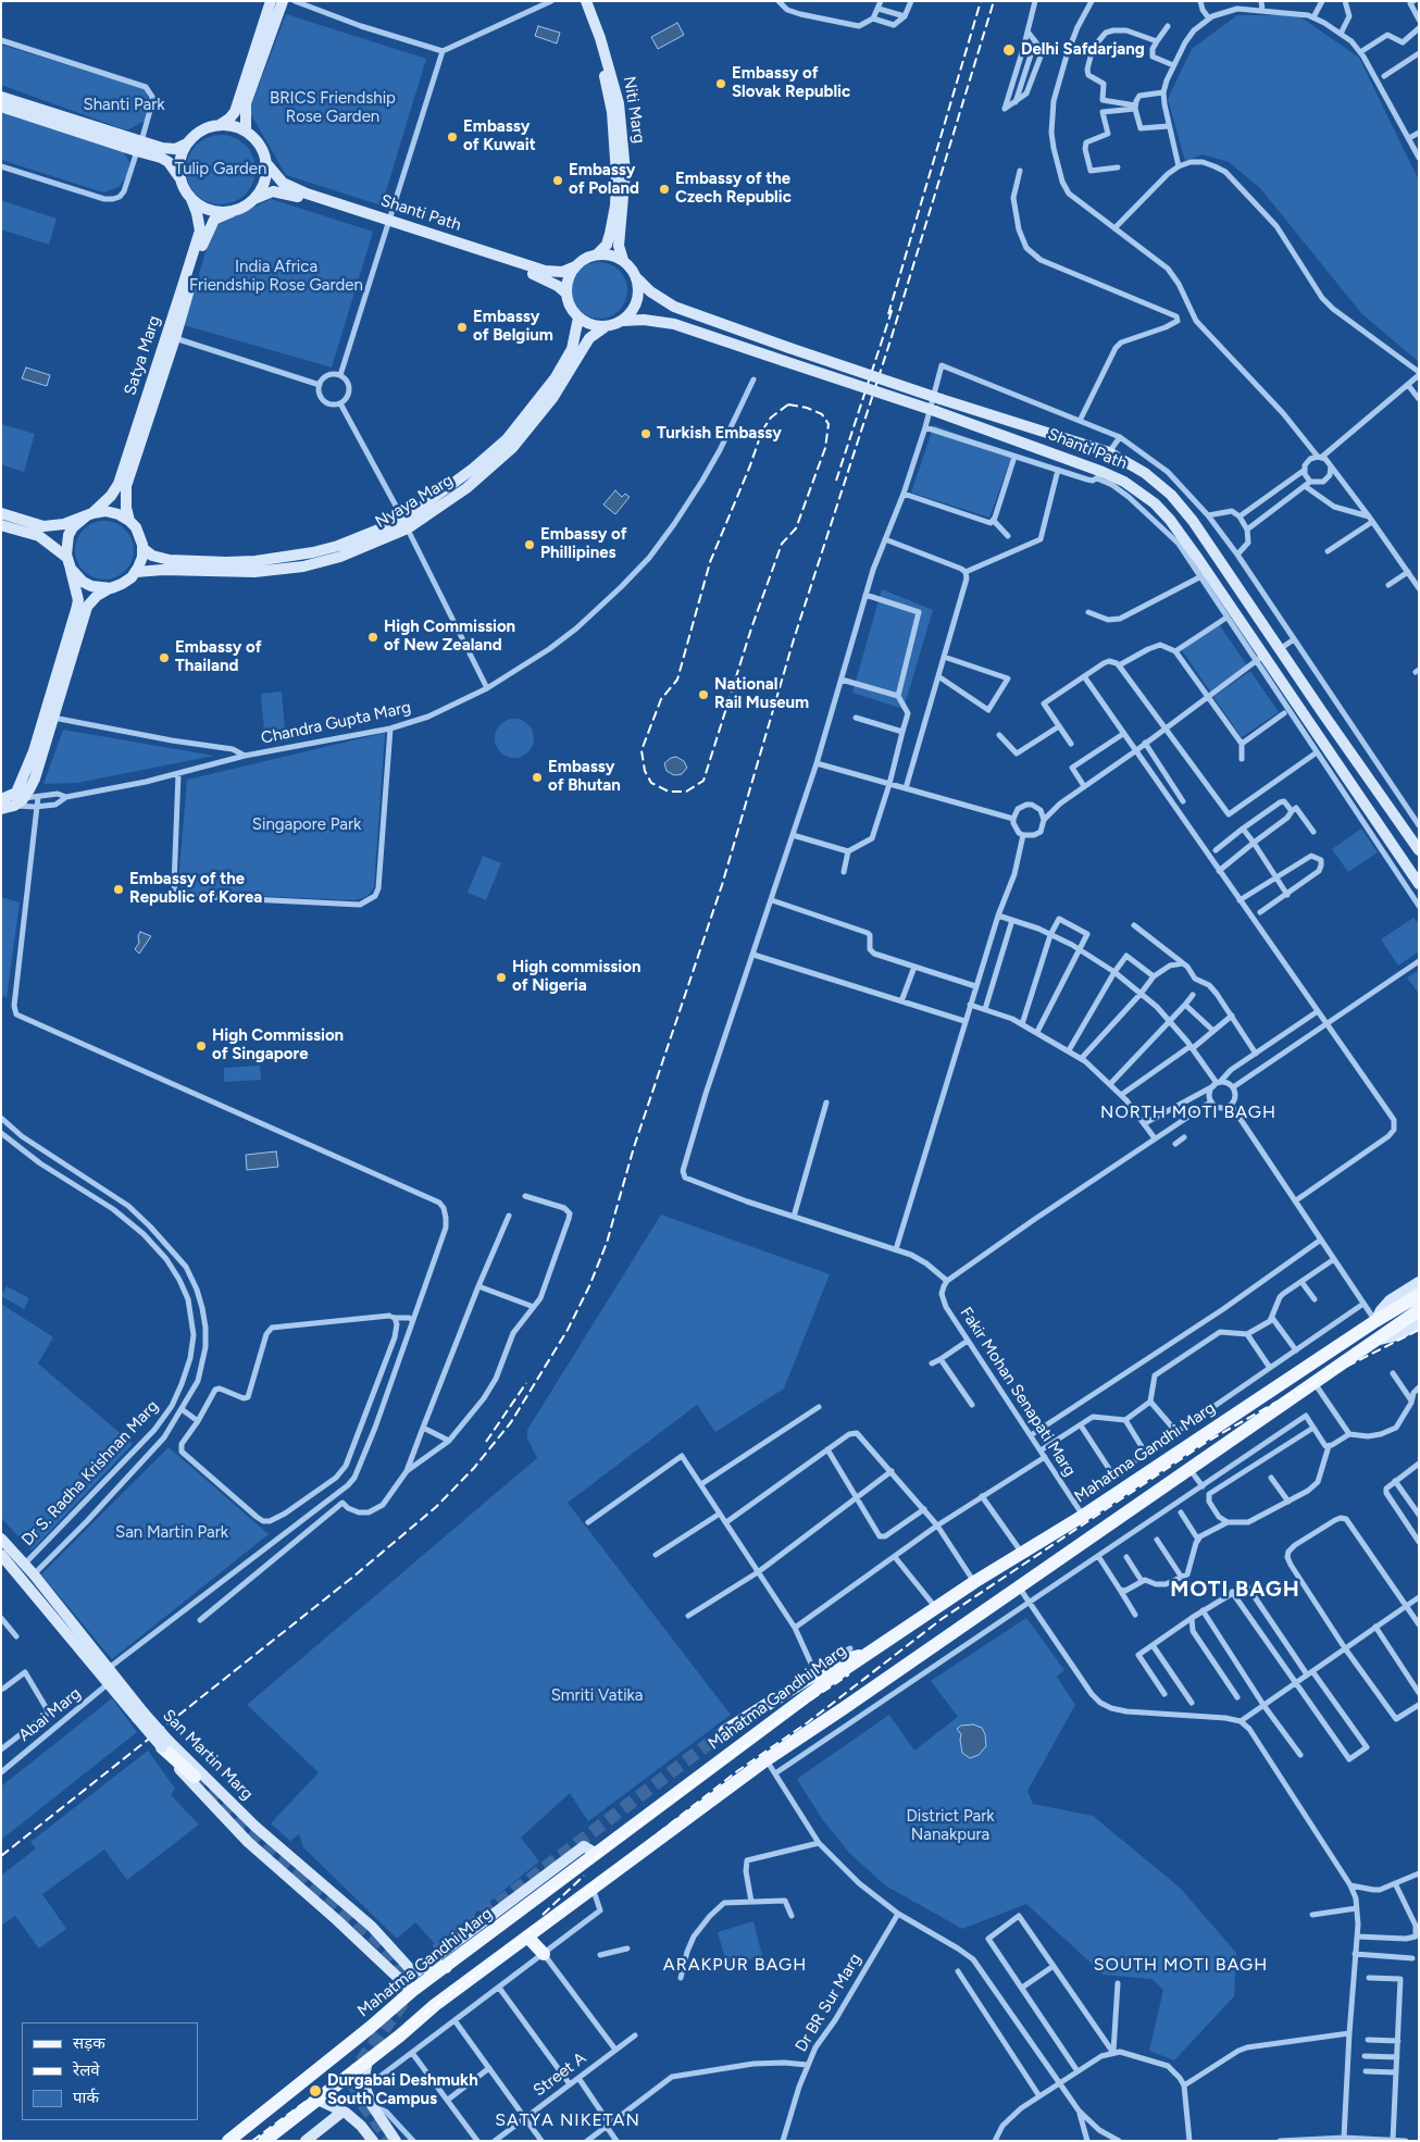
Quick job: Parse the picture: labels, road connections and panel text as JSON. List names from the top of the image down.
{
  "streets": {
    "main road": [
      "Niti Marg",
      "Shanti Path",
      "Satya Marg",
      "Nyaya Marg",
      "Mahatma Gandhi Marg",
      "San Martin Marg"
    ],
    "street": [
      "Chandra Gupta Marg",
      "Fakir Mohan Senapati Marg",
      "Dr S. Radha Krishnan Marg",
      "Abai Marg",
      "Dr BR Sur Marg",
      "Street A"
    ]
  },
  "crossings": [
    ["Niti Marg", "Shanti Path"],
    ["Niti Marg", "Nyaya Marg"],
    ["Shanti Path", "Satya Marg"],
    ["Shanti Path", "Nyaya Marg"],
    ["Satya Marg", "Nyaya Marg"],
    ["Fakir Mohan Senapati Marg", "Mahatma Gandhi Marg"],
    ["Mahatma Gandhi Marg", "San Martin Marg"],
    ["Dr S. Radha Krishnan Marg", "San Martin Marg"],
    ["Abai Marg", "San Martin Marg"]
  ],
  "districts": [
    "NORTH MOTI BAGH",
    "MOTI BAGH",
    "ARAKPUR BAGH",
    "SOUTH MOTI BAGH",
    "SATYA NIKETAN"
  ],
  "parks": [
    "BRICS Friendship Rose Garden",
    "Shanti Park",
    "Tulip Garden",
    "India Africa Friendship Rose Garden",
    "Singapore Park",
    "San Martin Park",
    "Smriti Vatika",
    "District Park Nanakpura"
  ],
  "places": [
    "Delhi Safdarjang",
    "Embassy of Slovak Republic",
    "Embassy of Kuwait",
    "Embassy of Poland",
    "Embassy of the Czech Republic",
    "Embassy of Belgium",
    "Turkish Embassy",
    "Embassy of Phillipines",
    "High Commission of New Zealand",
    "Embassy of Thailand",
    "National Rail Museum",
    "Embassy of Bhutan",
    "Embassy of the Republic of Korea",
    "High commission of Nigeria",
    "High Commission of Singapore",
    "Durgabai Deshmukh South Campus"
  ],
  "legend": ["सड़क", "रेलवे", "पार्क"]
}
